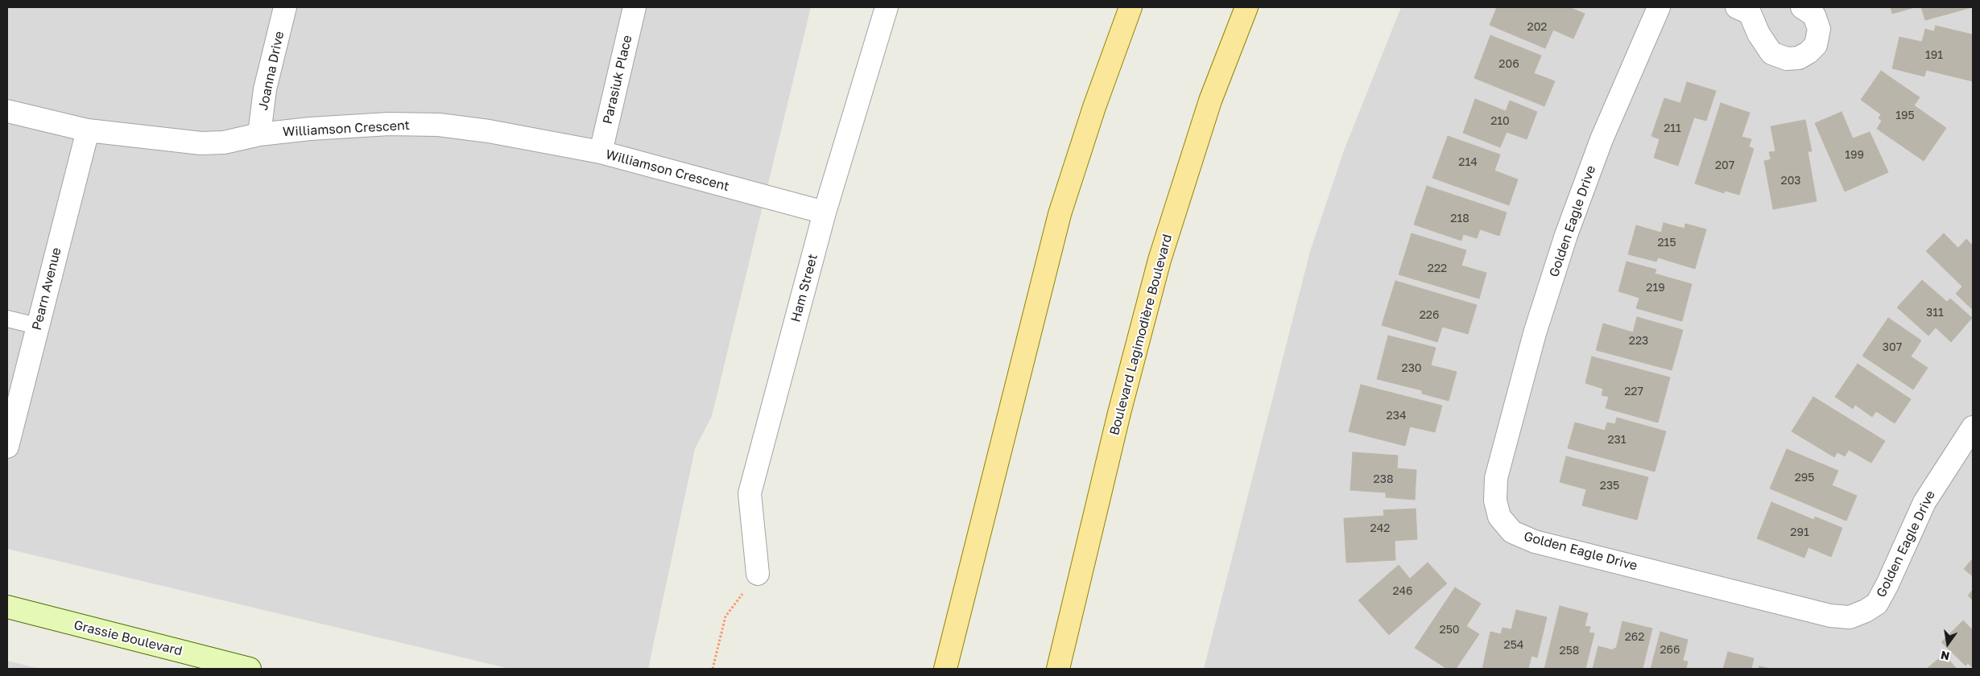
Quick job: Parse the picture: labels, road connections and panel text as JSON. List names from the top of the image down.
{
  "streets": {
    "main road": ["Boulevard Lagimodière Boulevard", "Grassie Boulevard"],
    "street": [
      "Joanna Drive",
      "Parasiuk Place",
      "Williamson Crescent",
      "Golden Eagle Drive",
      "Ham Street",
      "Pearn Avenue"
    ]
  },
  "crossings": [
    ["Joanna Drive", "Williamson Crescent"],
    ["Parasiuk Place", "Williamson Crescent"],
    ["Williamson Crescent", "Ham Street"],
    ["Williamson Crescent", "Pearn Avenue"]
  ],
  "house_numbers": [
    "202",
    "191",
    "206",
    "195",
    "210",
    "211",
    "199",
    "214",
    "207",
    "203",
    "218",
    "215",
    "222",
    "219",
    "311",
    "226",
    "223",
    "307",
    "230",
    "227",
    "234",
    "231",
    "295",
    "238",
    "235",
    "242",
    "291",
    "246",
    "250",
    "262",
    "254",
    "266",
    "258"
  ],
  "north": "bottom"
}
